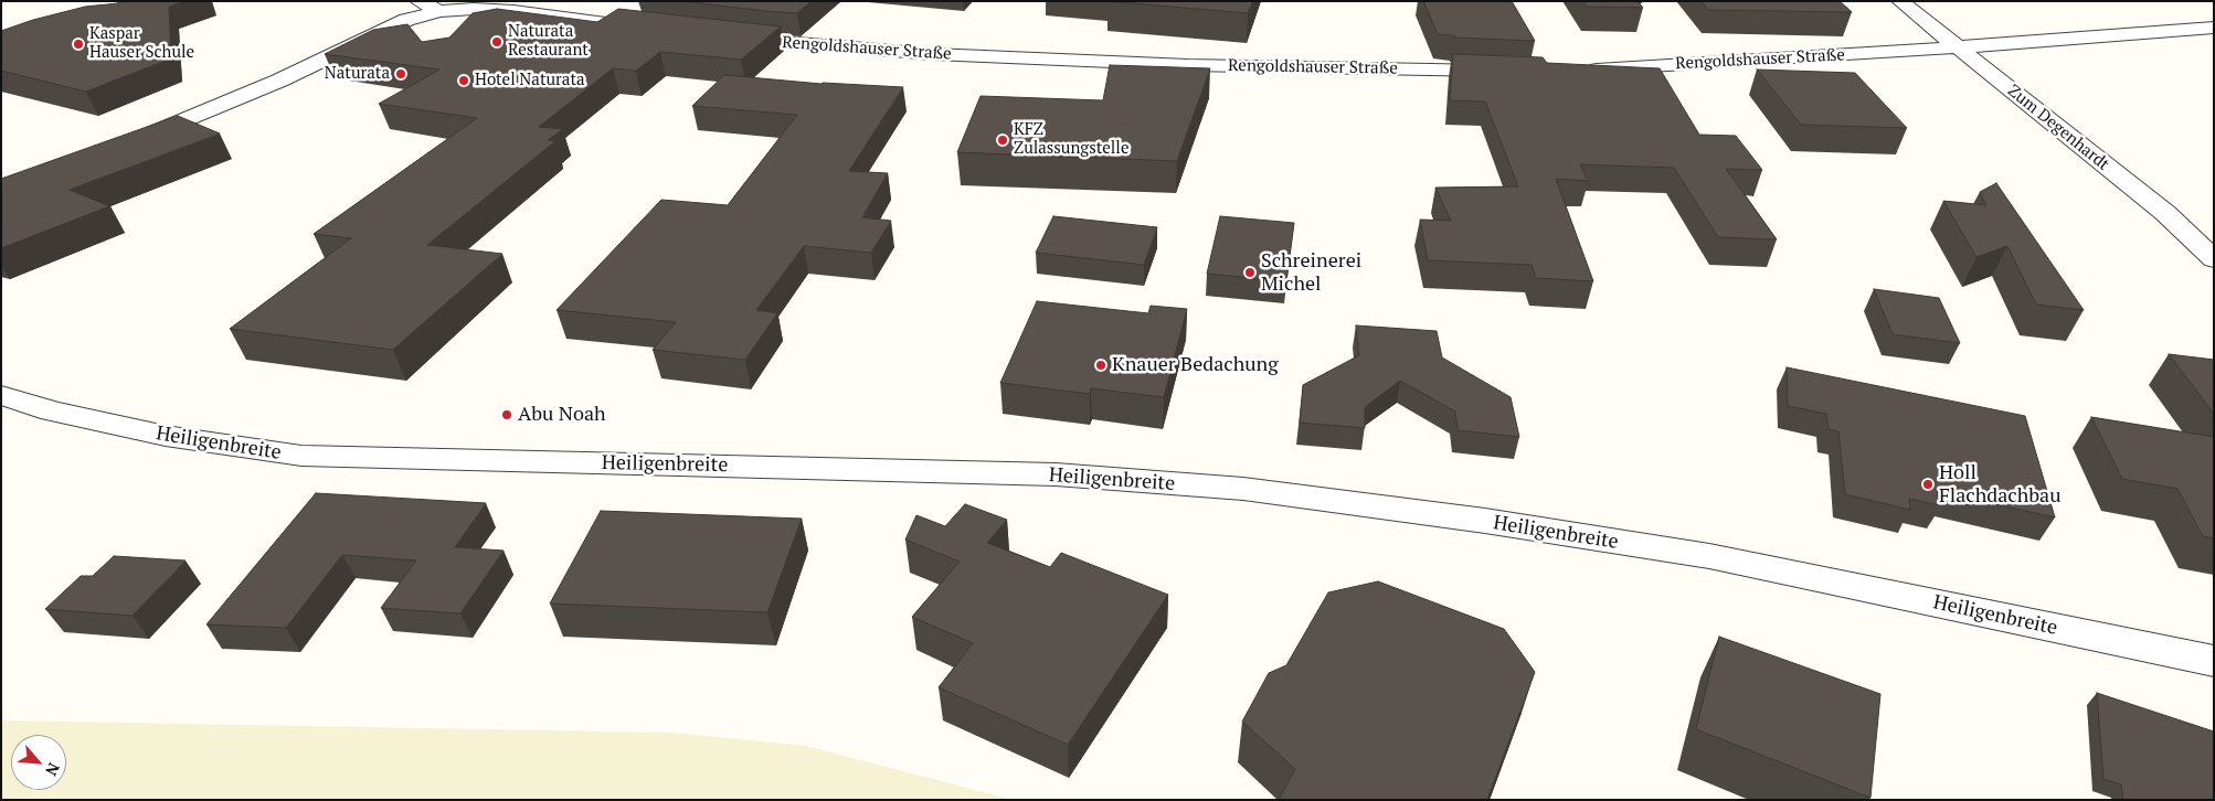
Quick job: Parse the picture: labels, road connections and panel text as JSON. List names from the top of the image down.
{
  "streets": {
    "street": ["Rengoldshauser Straße", "Zum Degenhardt", "Heiligenbreite"]
  },
  "crossings": [
    ["Rengoldshauser Straße", "Zum Degenhardt"]
  ],
  "places": [
    "Naturata Restaurant",
    "Kaspar Hauser Schule",
    "Naturata",
    "Hotel Naturata",
    "KFZ Zulassungstelle",
    "Schreinerei Michel",
    "Knauer Bedachung",
    "Abu Noah",
    "Holl Flachdachbau"
  ],
  "north": "bottom right"
}
